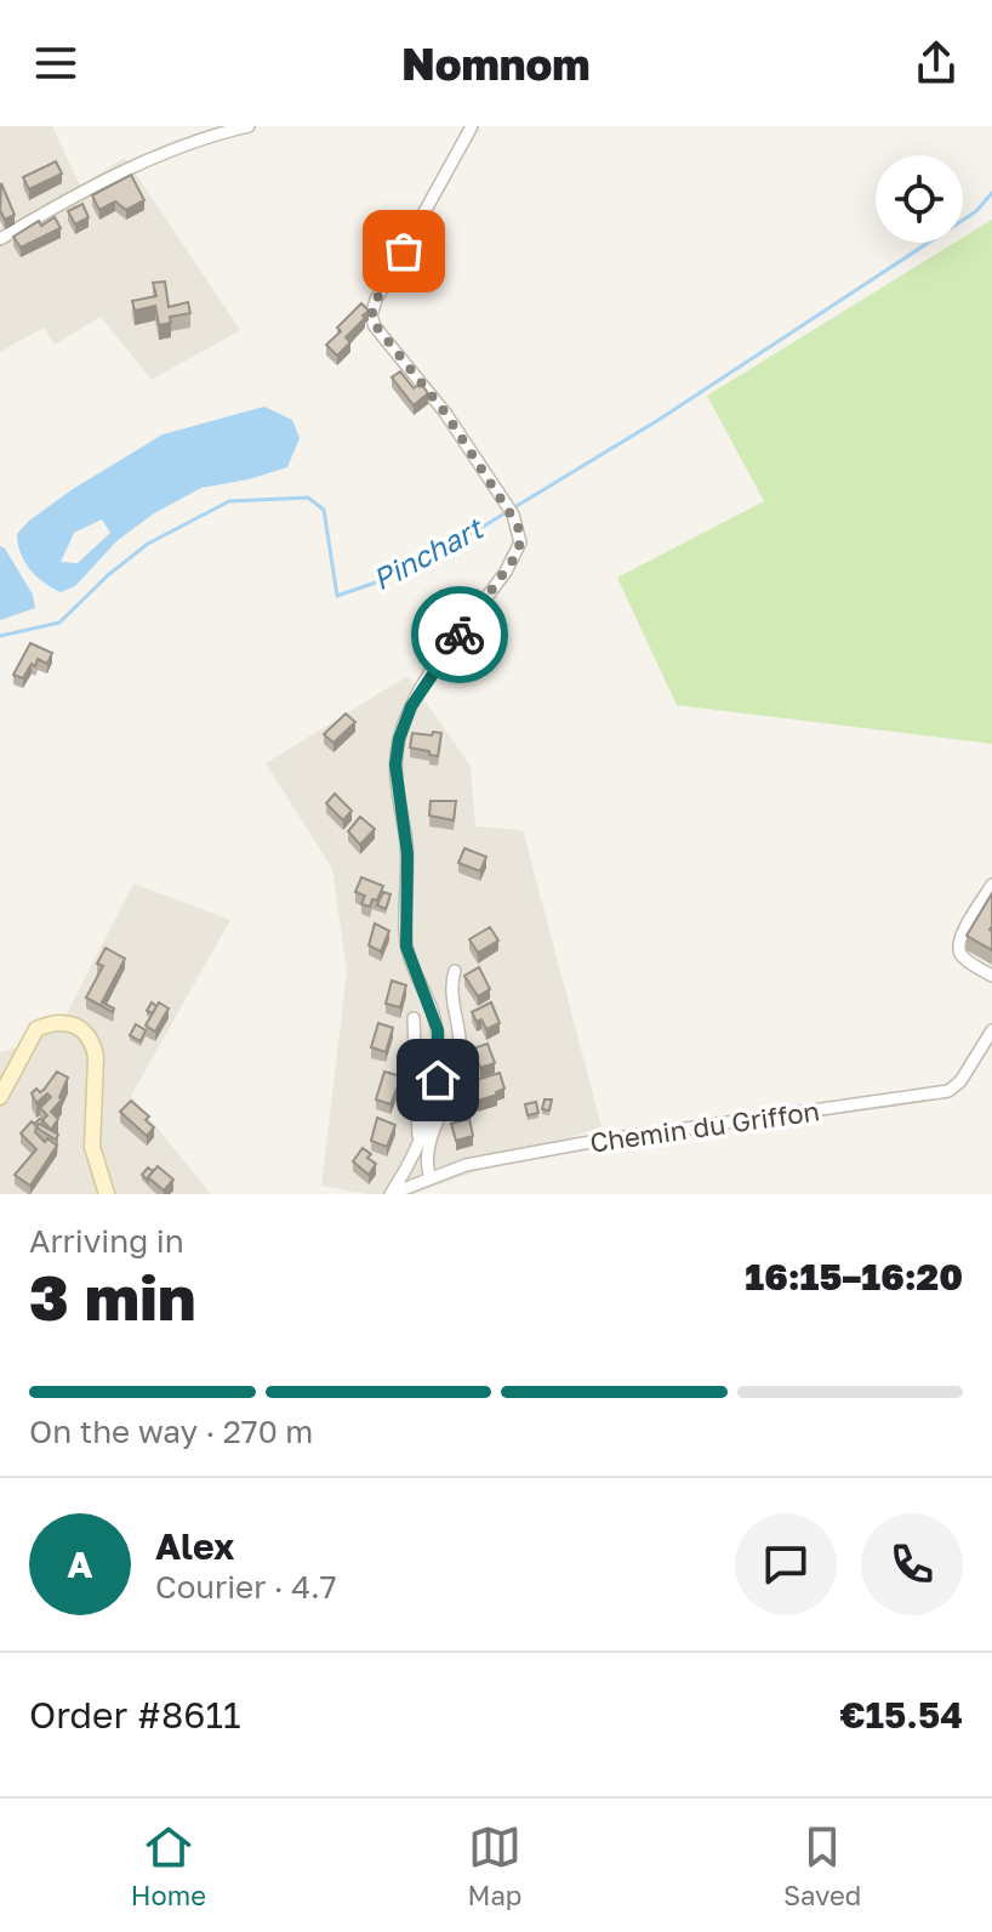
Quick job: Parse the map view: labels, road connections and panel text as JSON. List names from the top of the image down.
{
  "streets": {
    "street": ["Chemin du Griffon"]
  },
  "water": ["Pinchart"],
  "page": {
    "header": "Nomnom",
    "heading": ["3 min", "Arriving in", "16:15–16:20"],
    "panel": [
      "Alex",
      "Courier · 4.7",
      "Order #8611",
      "€15.54"
    ],
    "bar": "On the way · 270 m",
    "round": "A",
    "tabs": ["Home", "Map", "Saved"]
  }
}
